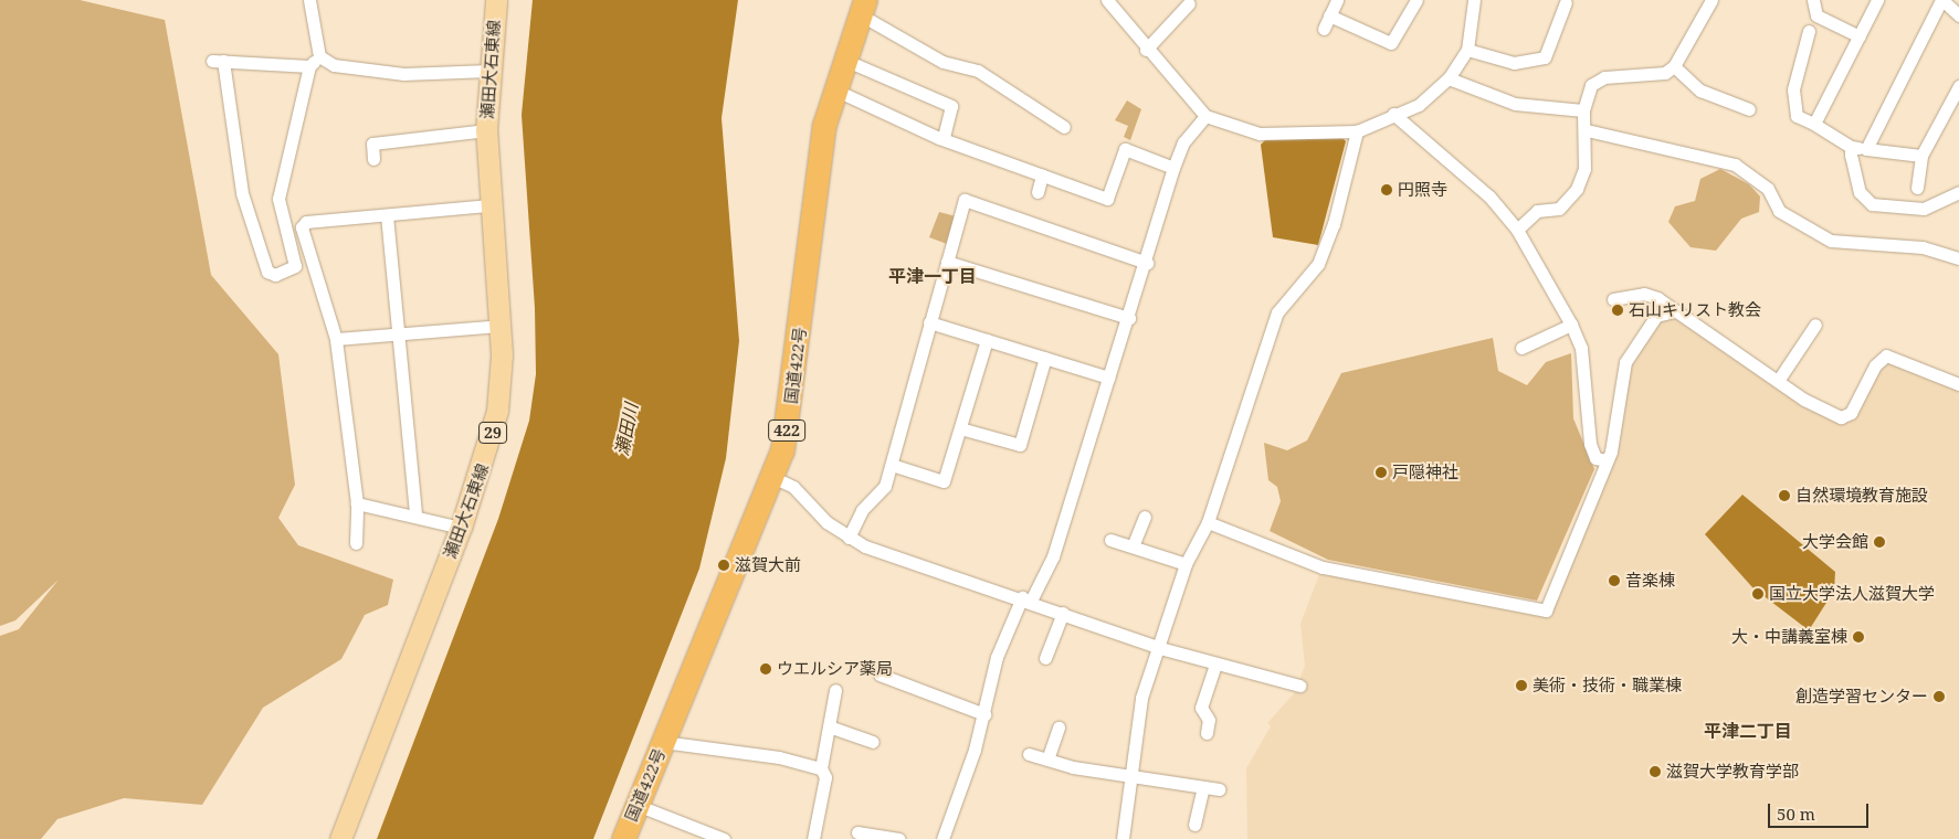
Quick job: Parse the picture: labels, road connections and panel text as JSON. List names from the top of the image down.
{
  "streets": {
    "highway": ["国道422号", "422"],
    "main road": ["瀬田大石東線", "29"]
  },
  "districts": ["平津一丁目", "平津二丁目"],
  "water": ["瀬田川"],
  "places": [
    "円照寺",
    "石山キリスト教会",
    "戸隠神社",
    "自然環境教育施設",
    "大学会館",
    "滋賀大前",
    "音楽棟",
    "国立大学法人滋賀大学",
    "大・中講義室棟",
    "ウエルシア薬局",
    "美術・技術・職業棟",
    "創造学習センター",
    "滋賀大学教育学部"
  ],
  "scale_bar": "50 m"
}
